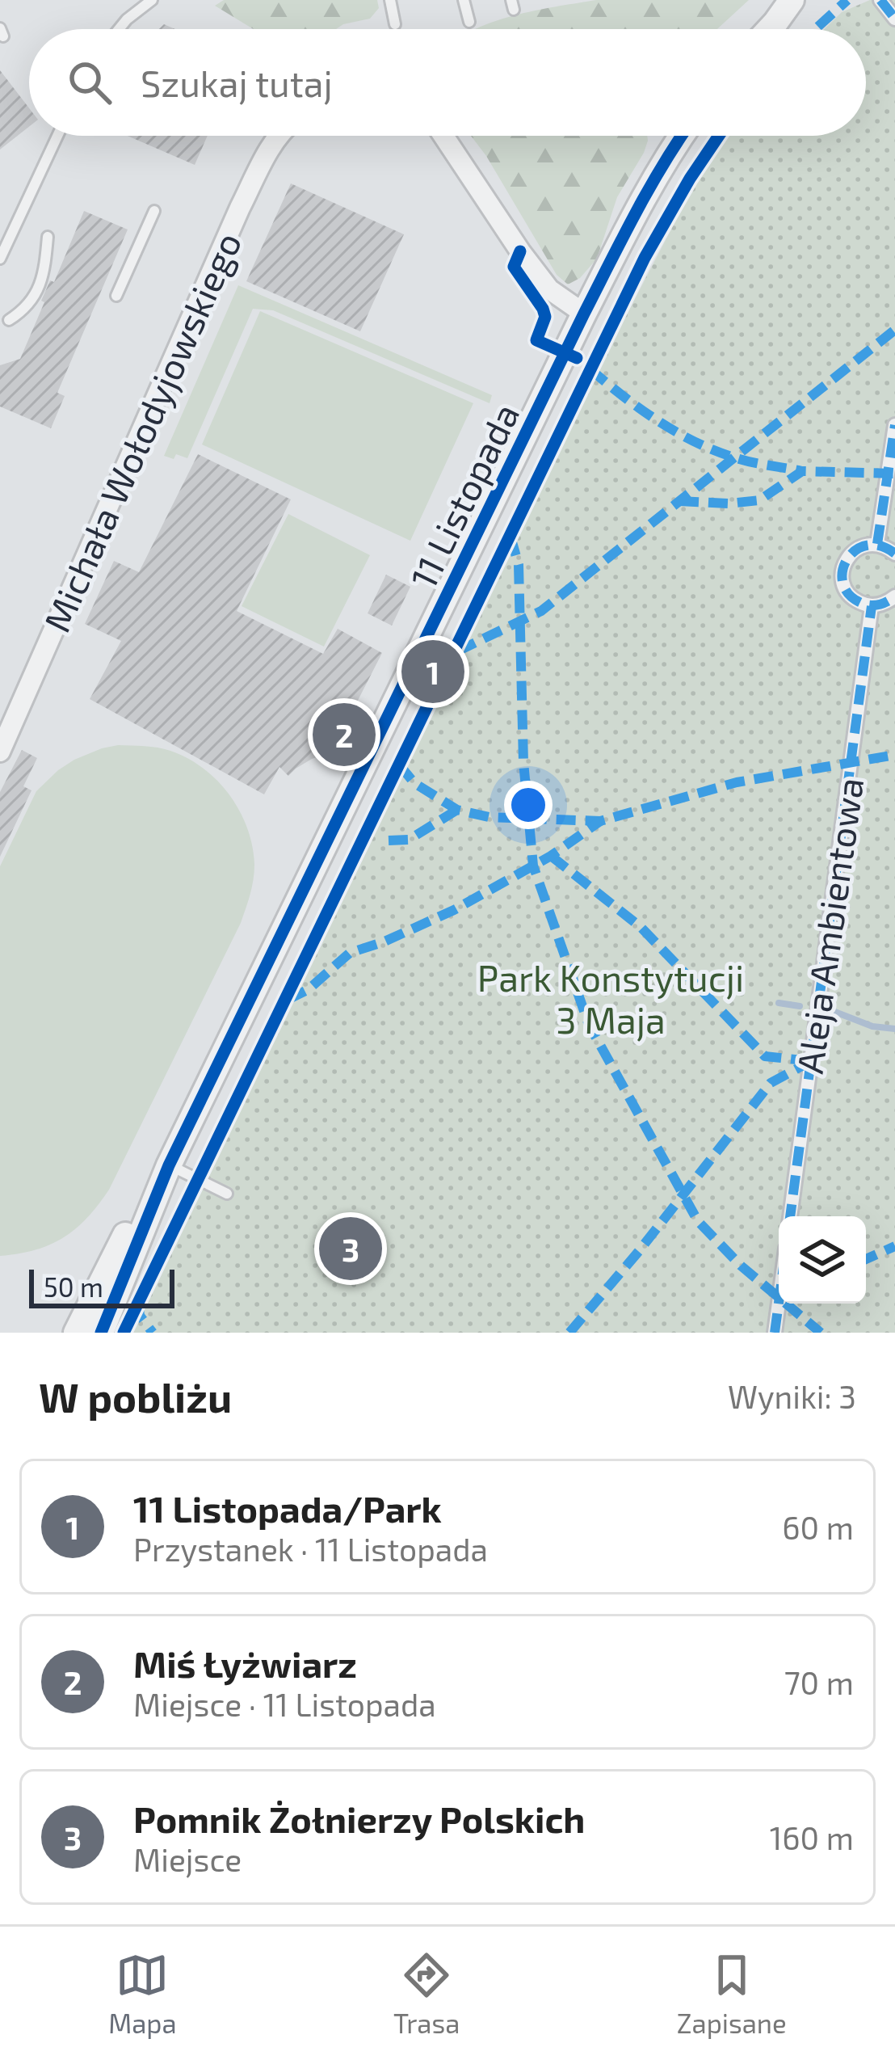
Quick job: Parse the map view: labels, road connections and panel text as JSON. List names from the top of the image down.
{
  "streets": {
    "street": ["Michała Wołodyjowskiego", "11 Listopada", "Aleja Ambientowa"]
  },
  "parks": ["Park Konstytucji 3 Maja"],
  "scale_bar": "50 m",
  "page": {
    "search": "Szukaj tutaj",
    "pins": ["1", "2", "3"],
    "scale": "50 m",
    "heading": ["W pobliżu", "Wyniki: 3"],
    "list": [
      {
        "mark": "1",
        "name": "11 Listopada/Park",
        "note": "Przystanek · 11 Listopada",
        "value": "60 m"
      },
      {
        "mark": "2",
        "name": "Miś Łyżwiarz",
        "note": "Miejsce · 11 Listopada",
        "value": "70 m"
      },
      {
        "mark": "3",
        "name": "Pomnik Żołnierzy Polskich",
        "note": "Miejsce",
        "value": "160 m"
      }
    ],
    "nav": ["Mapa", "Trasa", "Zapisane"]
  }
}
